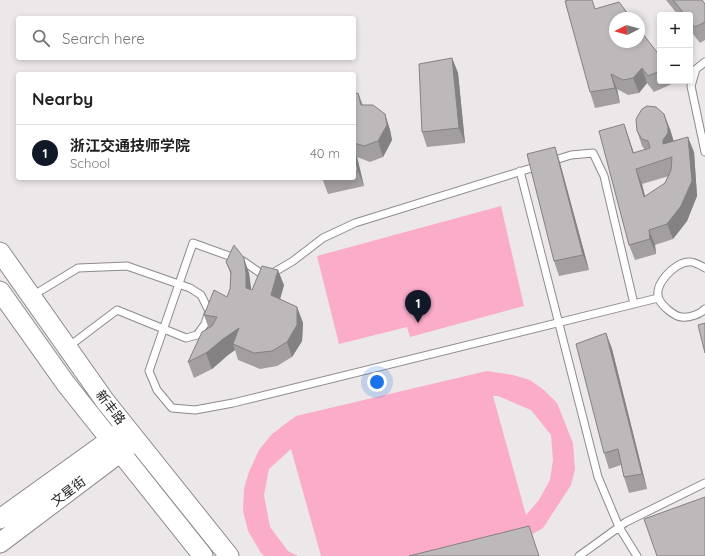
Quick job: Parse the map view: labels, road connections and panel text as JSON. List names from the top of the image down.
{
  "streets": {
    "main road": ["新丰路", "文星街"]
  },
  "crossings": [
    ["新丰路", "文星街"]
  ],
  "north": "left",
  "page": {
    "map_buttons": ["+", "−"],
    "search": "Search here",
    "heading": "Nearby",
    "list": [
      {
        "mark": "1",
        "name": "浙江交通技师学院",
        "note": "School",
        "value": "40 m"
      }
    ],
    "pins": "1"
  }
}
